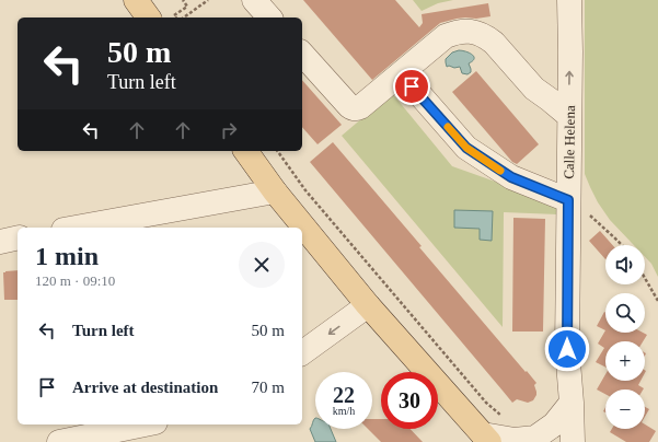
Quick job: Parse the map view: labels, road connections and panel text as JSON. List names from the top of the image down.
{
  "streets": {
    "street": ["Calle Helena"]
  },
  "page": {
    "turn": ["50 m", "Turn left"],
    "heading": ["1 min", "120 m · 09:10"],
    "map_buttons": ["+", "−"],
    "list": [
      {
        "name": "Turn left",
        "value": "50 m"
      },
      {
        "name": "Arrive at destination",
        "value": "70 m"
      }
    ],
    "speed": "22 km/h",
    "limit": "30"
  }
}
